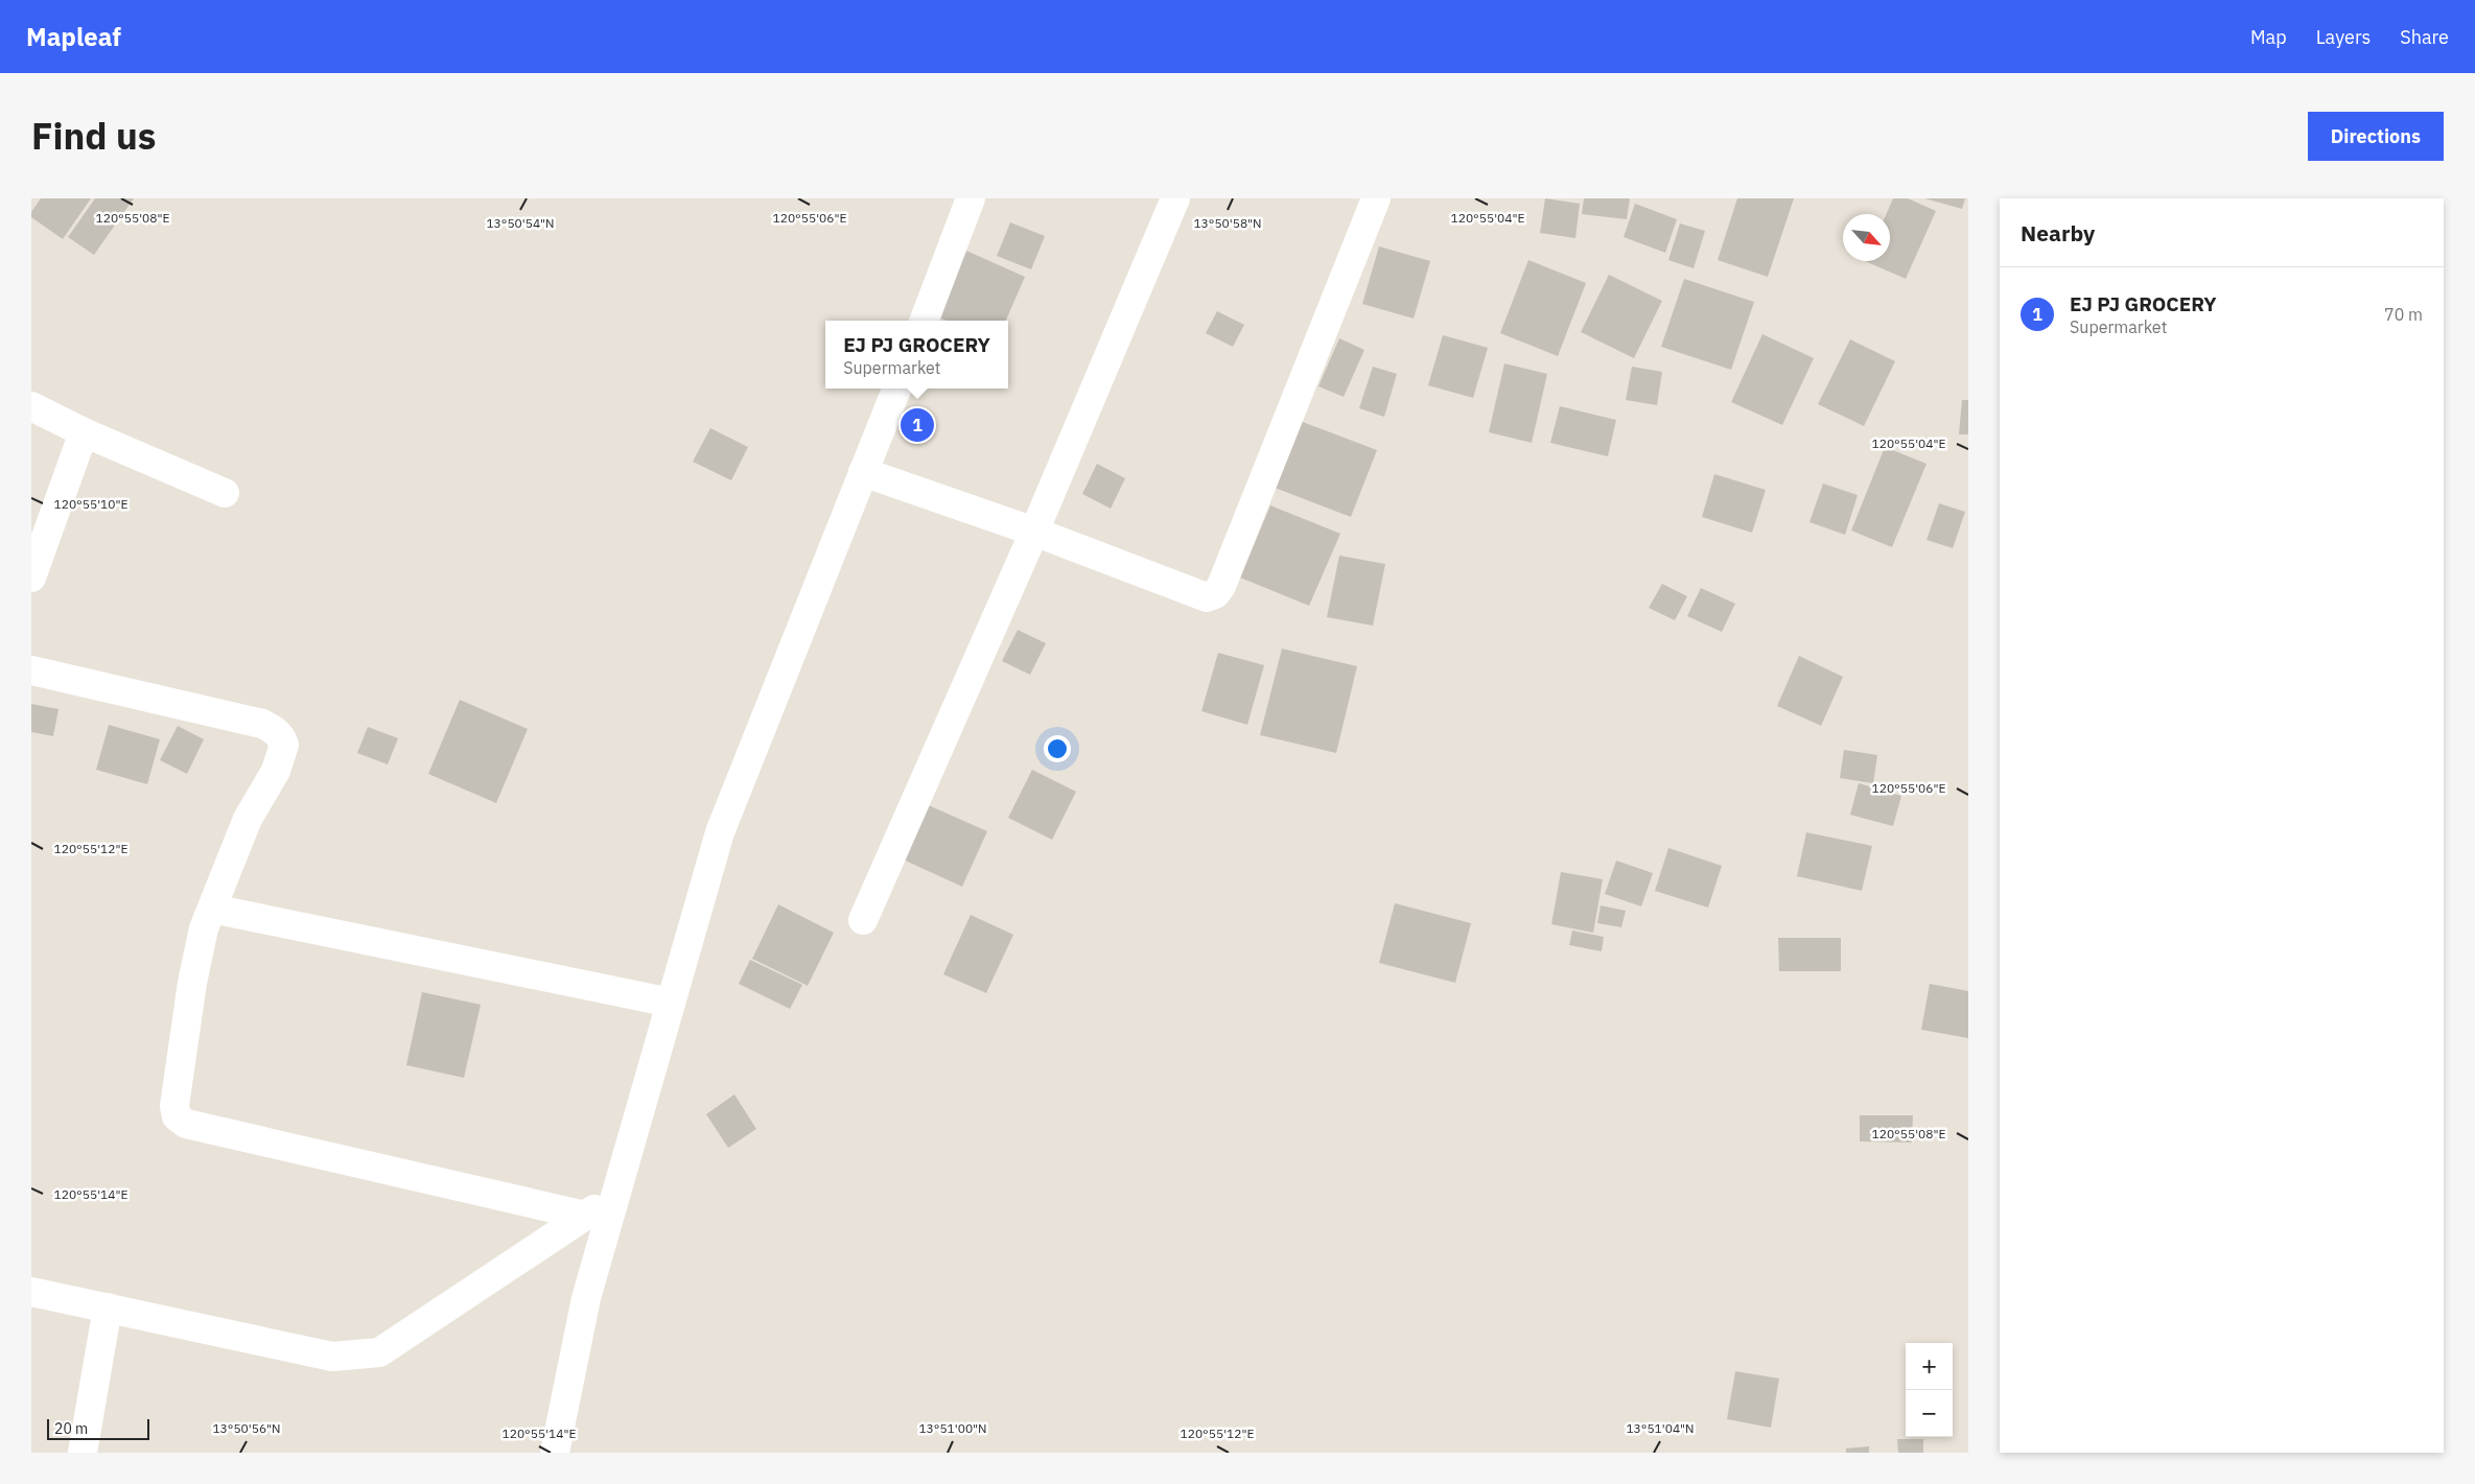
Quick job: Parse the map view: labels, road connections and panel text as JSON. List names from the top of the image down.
{
  "scale_bar": "20 m",
  "north": "bottom right",
  "page": {
    "header": "Mapleaf",
    "nav": ["Map", "Layers", "Share"],
    "title": "Find us",
    "buttons": "Directions",
    "heading": "Nearby",
    "list": [
      {
        "mark": "1",
        "name": "EJ PJ GROCERY",
        "note": "Supermarket",
        "value": "70 m"
      }
    ],
    "popup": ["EJ PJ GROCERY", "Supermarket"],
    "pins": "1",
    "map_buttons": ["+", "−"],
    "scale": "20 m"
  },
  "coordinates": [
    "120°55'08\"E",
    "120°55'06\"E",
    "120°55'04\"E",
    "13°50'54\"N",
    "13°50'58\"N",
    "120°55'10\"E",
    "120°55'12\"E",
    "120°55'14\"E",
    "13°50'56\"N",
    "13°51'00\"N",
    "13°51'04\"N"
  ]
}
